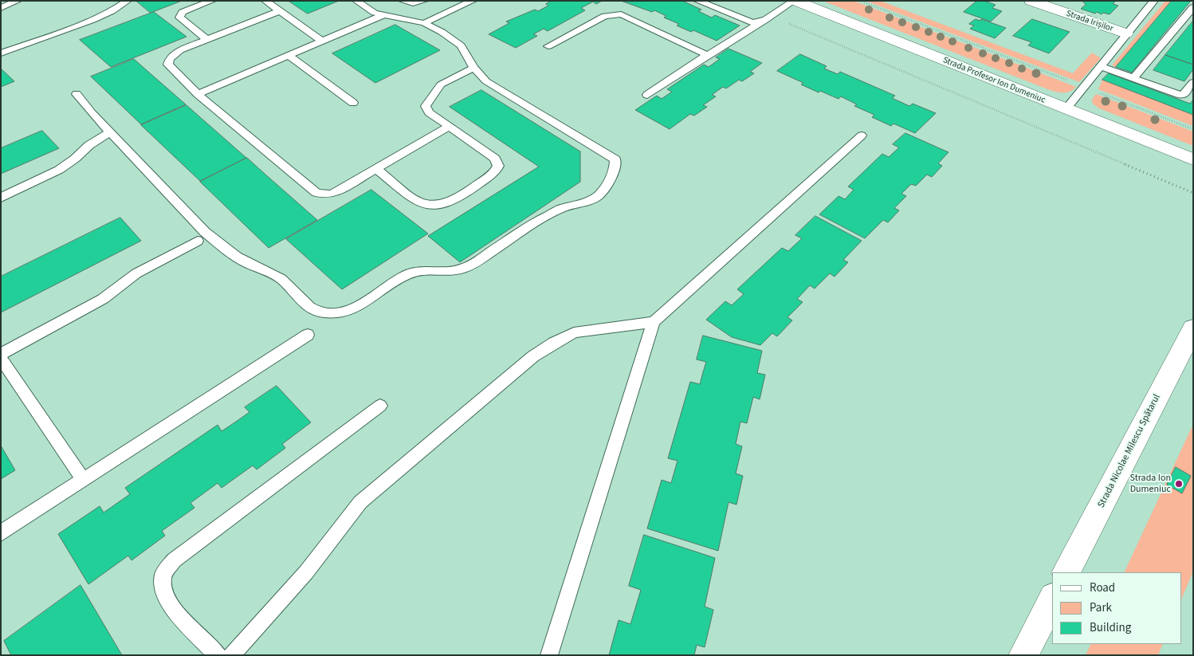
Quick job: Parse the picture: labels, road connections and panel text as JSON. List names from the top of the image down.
{
  "streets": {
    "main road": ["Strada Irișilor", "Strada Profesor Ion Dumeniuc", "Strada Nicolae Milescu Spătarul"]
  },
  "places": ["Strada Ion Dumeniuc"],
  "legend": ["Road", "Park", "Building"]
}
